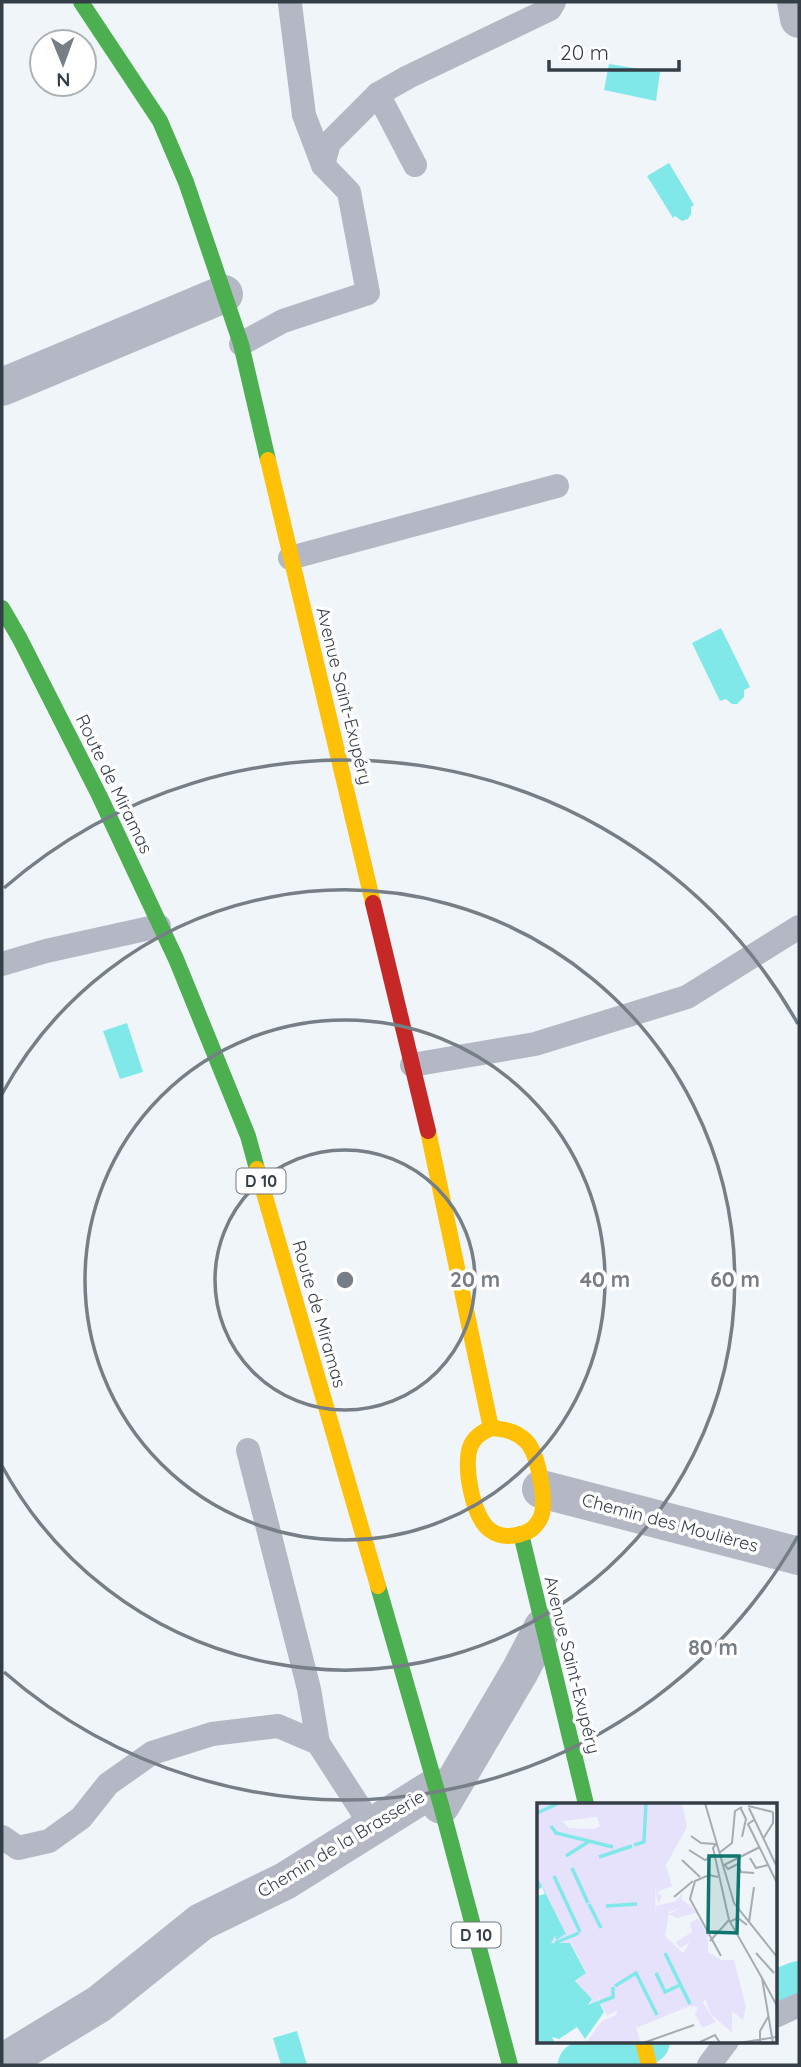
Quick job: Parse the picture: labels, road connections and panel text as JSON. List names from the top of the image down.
{
  "streets": {
    "street": [
      "Avenue Saint-Exupéry",
      "Route de Miramas",
      "D 10",
      "Chemin des Moulières",
      "Chemin de la Brasserie"
    ]
  },
  "crossings": [
    ["Avenue Saint-Exupéry", "Chemin des Moulières"],
    ["Route de Miramas", "Chemin de la Brasserie"]
  ],
  "scale_bar": "20 m",
  "north": "bottom",
  "rings": [
    "20 m",
    "40 m",
    "60 m",
    "80 m"
  ]
}
